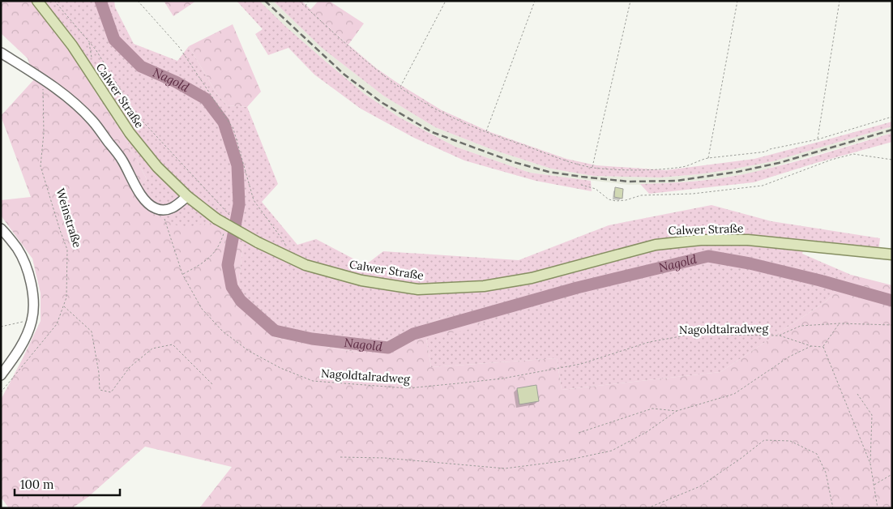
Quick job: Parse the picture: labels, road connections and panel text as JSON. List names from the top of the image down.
{
  "streets": {
    "main road": ["Calwer Straße"],
    "path": ["Weinstraße", "Nagoldtalradweg"]
  },
  "water": ["Nagold"],
  "scale_bar": "100 m"
}
